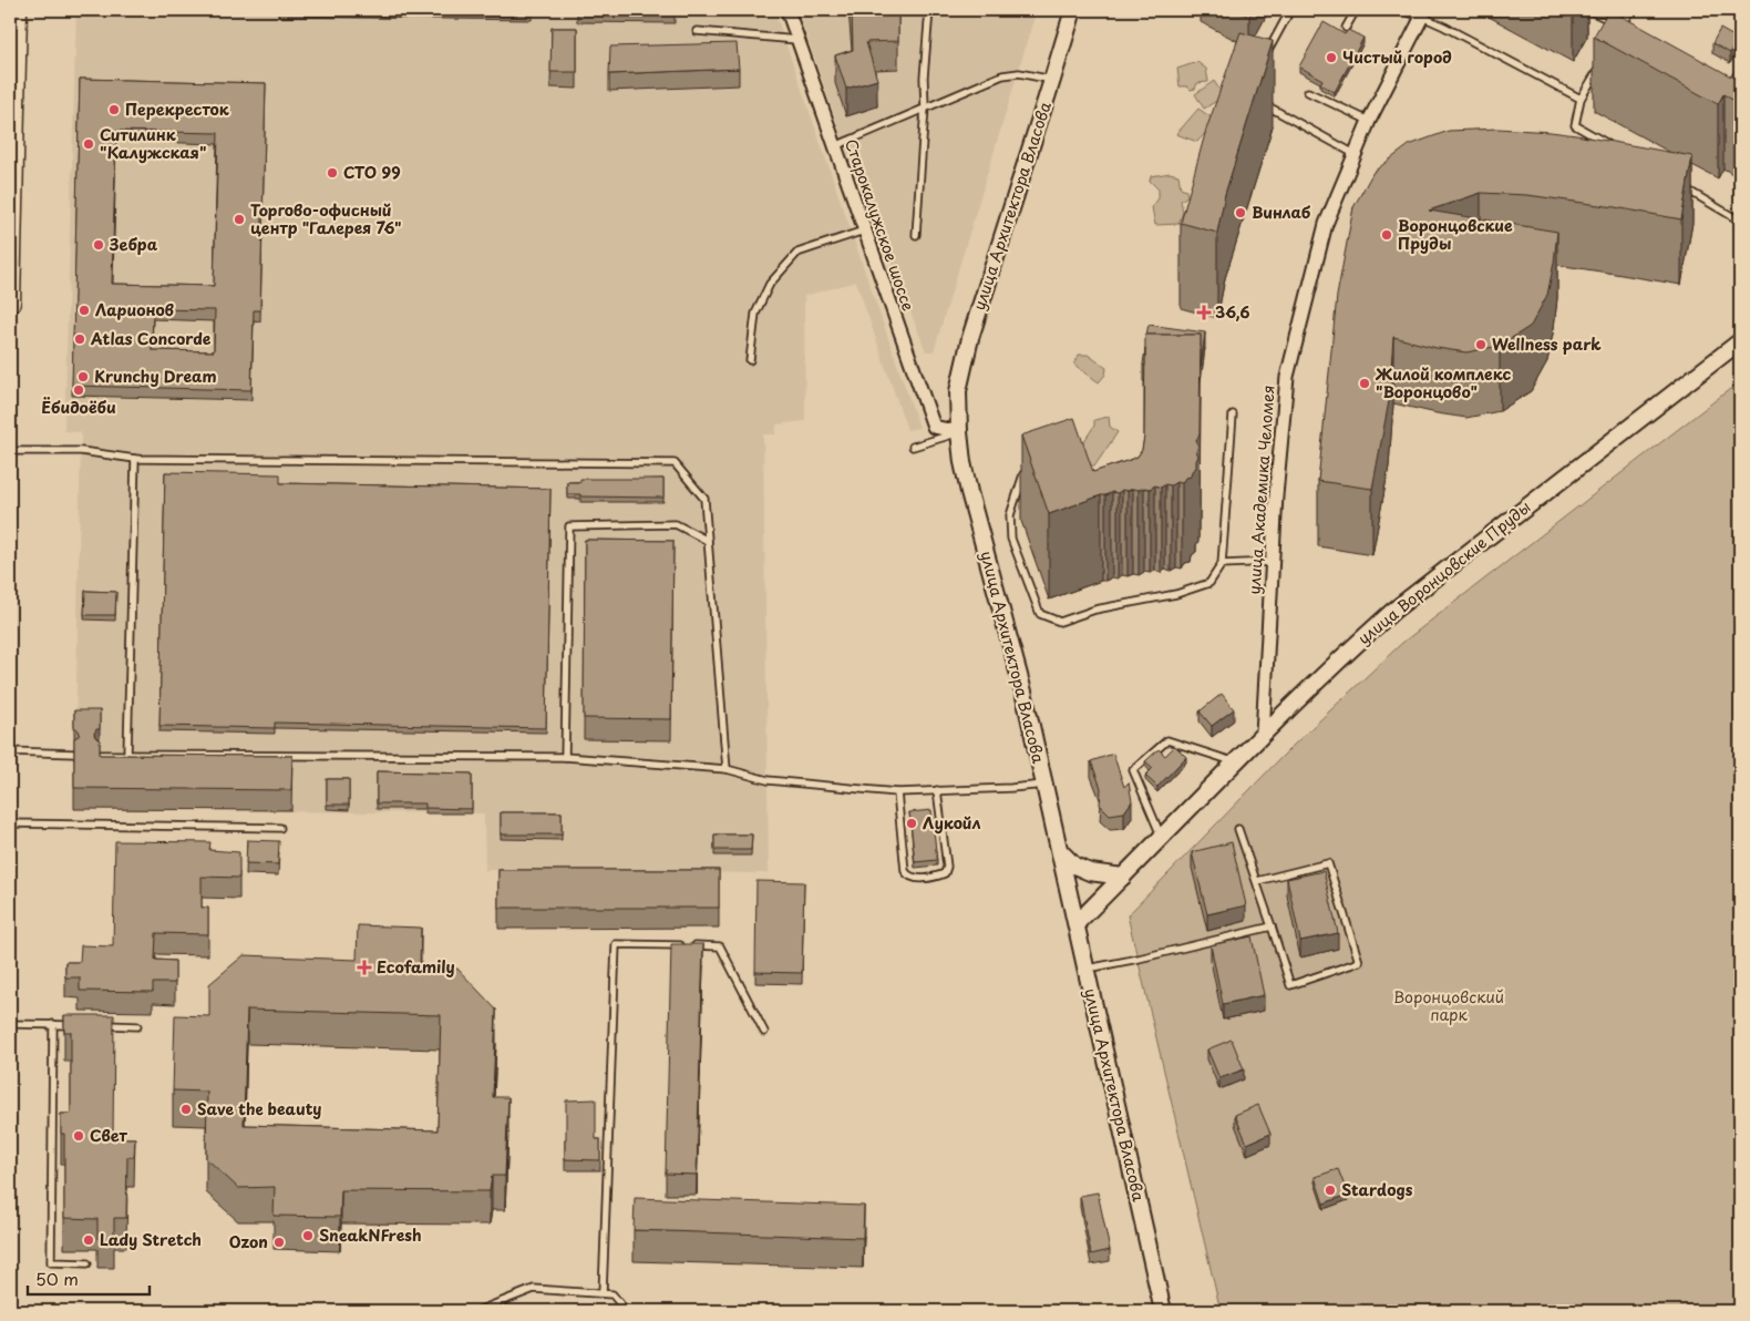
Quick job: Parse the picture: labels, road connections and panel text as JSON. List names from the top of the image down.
{
  "streets": {
    "street": [
      "улица Архитектора Власова",
      "Старокалужское шоссе",
      "улица Академика Челомея",
      "улица Воронцовские Пруды"
    ]
  },
  "crossings": [
    ["улица Архитектора Власова", "Старокалужское шоссе"],
    ["улица Архитектора Власова", "улица Воронцовские Пруды"],
    ["улица Академика Челомея", "улица Воронцовские Пруды"]
  ],
  "parks": ["Воронцовский парк"],
  "places": {
    "other": [
      "Чистый город",
      "Перекресток",
      "Ситилинк \"Калужская\"",
      "СТО 99",
      "Винлаб",
      "Торгово-офисный центр \"Галерея 76\"",
      "Воронцовские Пруды",
      "Зебра",
      "Ларионов",
      "Atlas Concorde",
      "Wellness park",
      "Krunchy Dream",
      "Жилой комплекс \"Воронцово\"",
      "Ёбидоёби",
      "Лукойл",
      "Save the beauty",
      "Свет",
      "Stardogs",
      "SneakNFresh",
      "Lady Stretch",
      "Ozon"
    ],
    "health": ["36,6", "Ecofamily"]
  },
  "scale_bar": "50 m"
}
